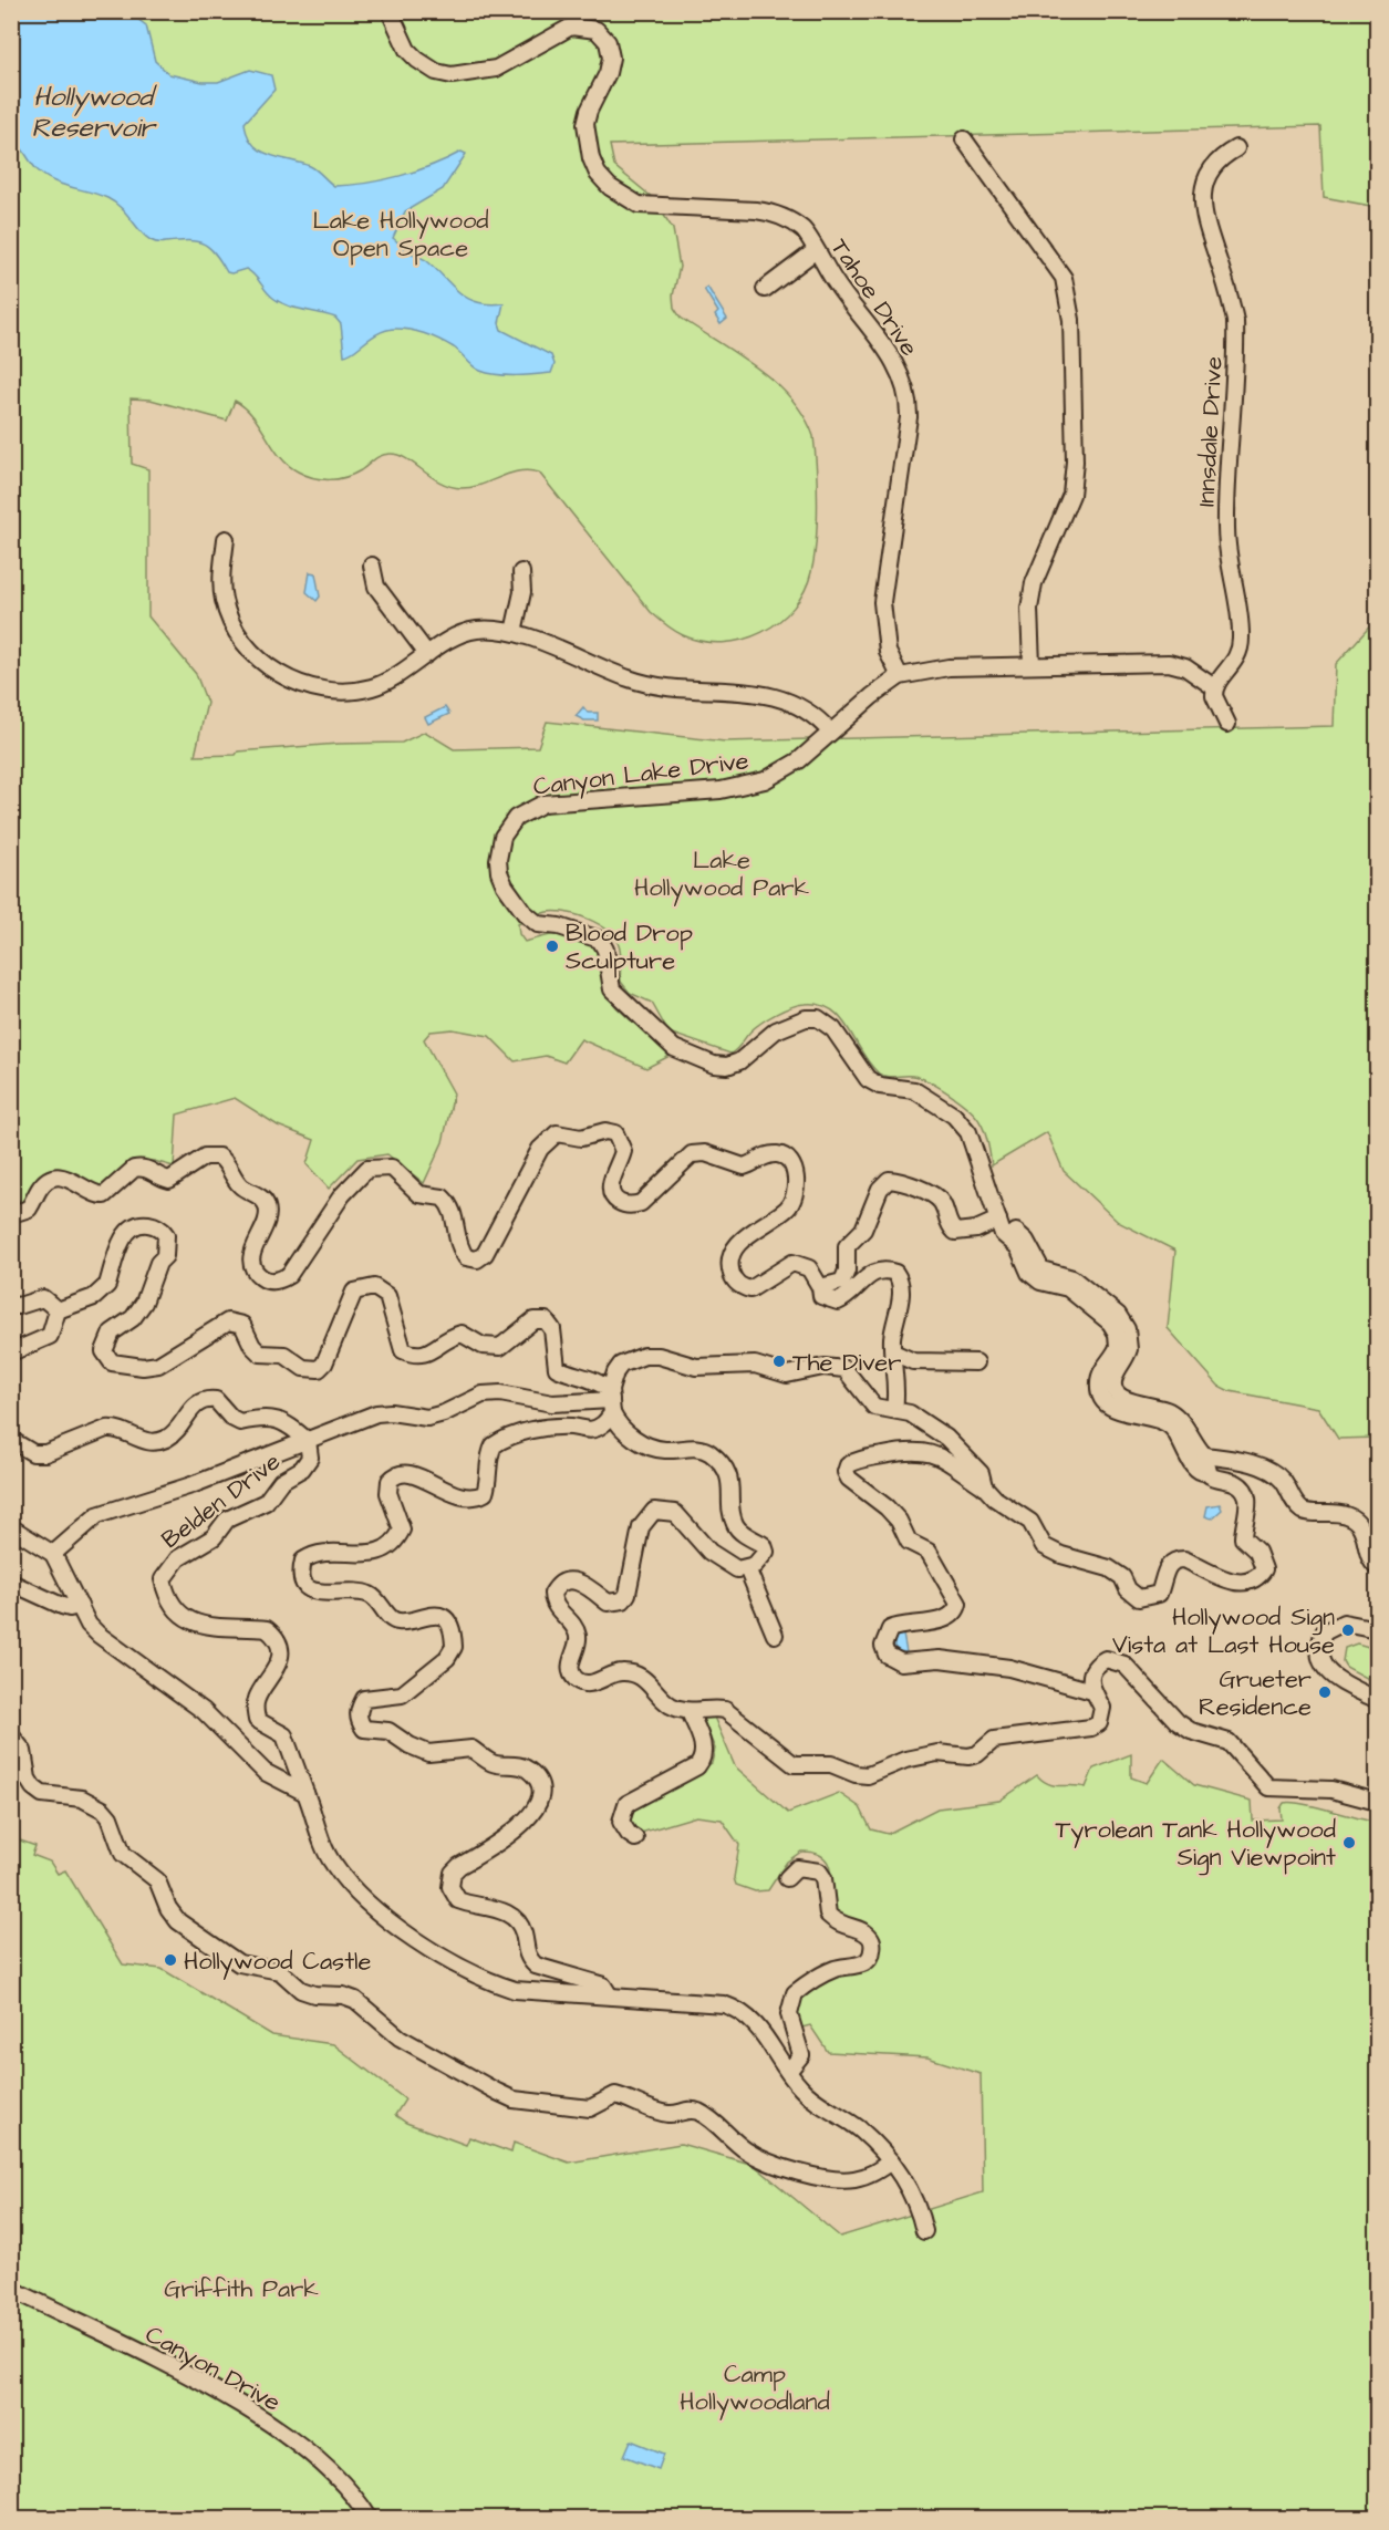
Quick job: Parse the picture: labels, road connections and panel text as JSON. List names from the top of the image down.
{
  "streets": {
    "street": [
      "Tahoe Drive",
      "Innsdale Drive",
      "Canyon Lake Drive",
      "Belden Drive",
      "Canyon Drive"
    ]
  },
  "crossings": [
    ["Tahoe Drive", "Canyon Lake Drive"],
    ["Innsdale Drive", "Canyon Lake Drive"]
  ],
  "water": ["Hollywood Reservoir"],
  "parks": [
    "Lake Hollywood Open Space",
    "Lake Hollywood Park",
    "Griffith Park",
    "Camp Hollywoodland"
  ],
  "places": [
    "Blood Drop Sculpture",
    "The Diver",
    "Hollywood Sign Vista at Last House",
    "Grueter Residence",
    "Tyrolean Tank Hollywood Sign Viewpoint",
    "Hollywood Castle"
  ]
}
